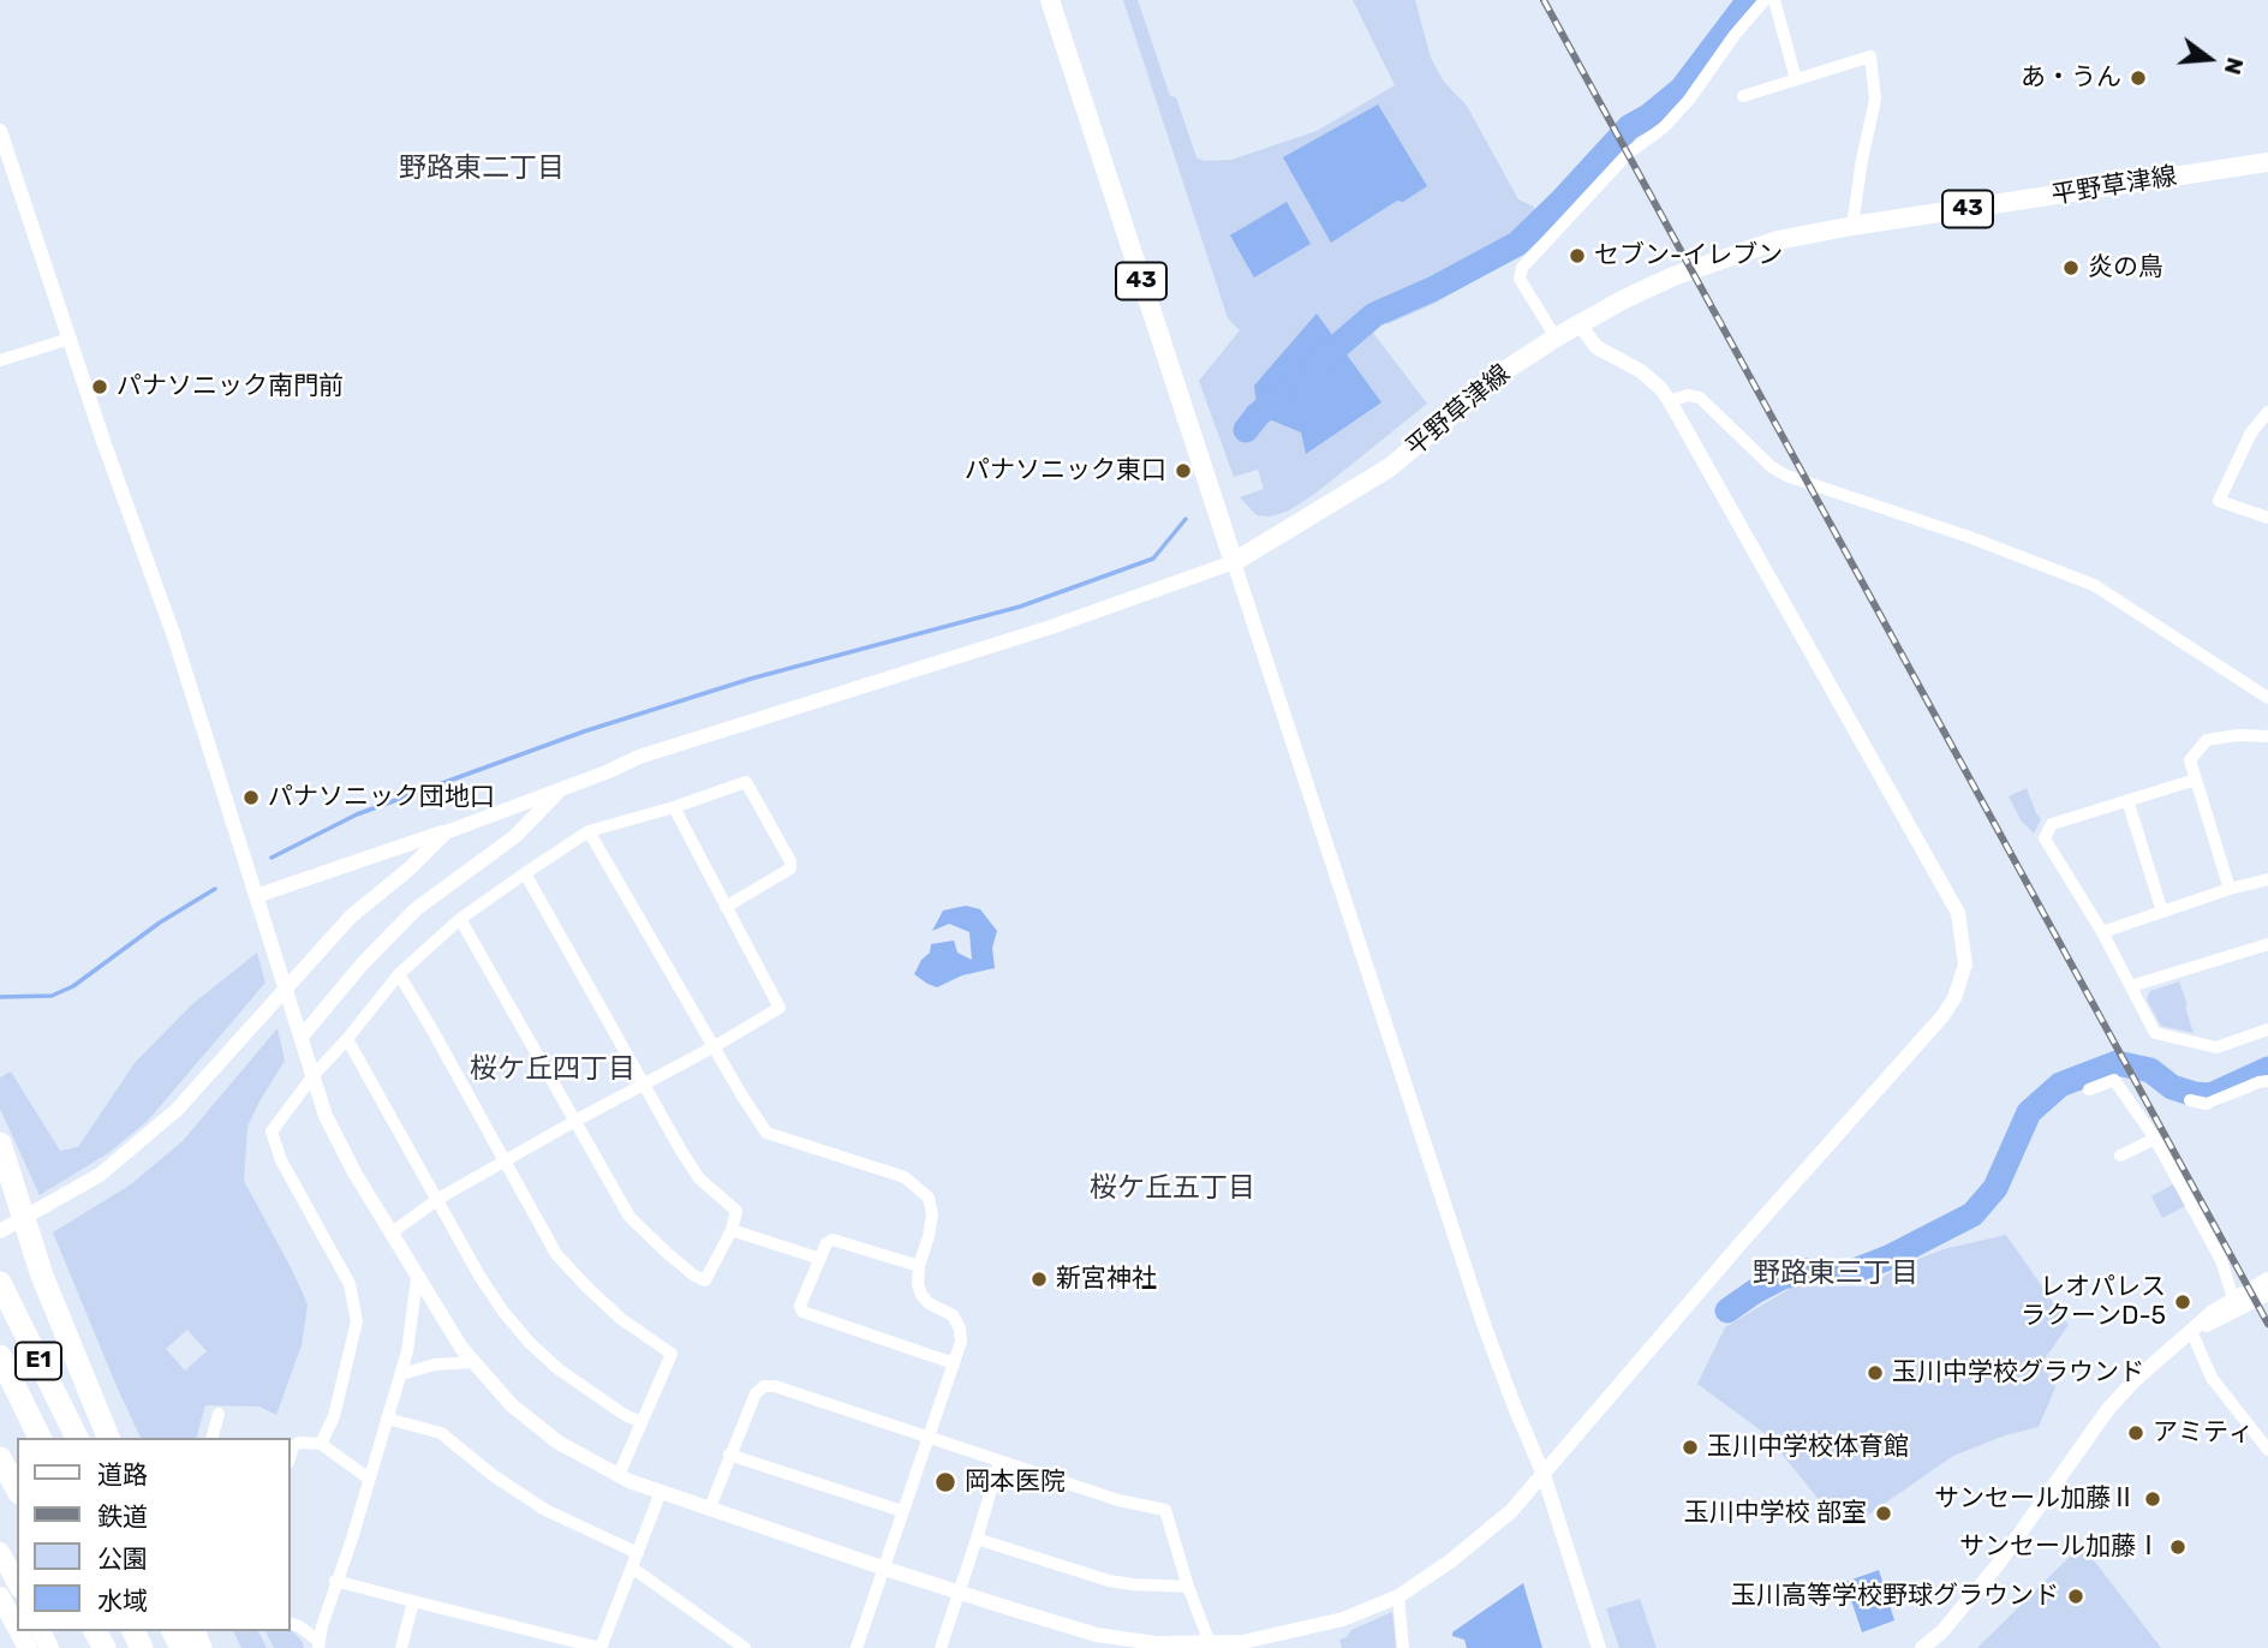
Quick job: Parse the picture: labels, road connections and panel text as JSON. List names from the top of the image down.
{
  "streets": {
    "highway": ["E1"],
    "main road": ["平野草津線", "43"]
  },
  "crossings": [
    ["平野草津線", "43"]
  ],
  "districts": [
    "野路東二丁目",
    "桜ケ丘四丁目",
    "桜ケ丘五丁目",
    "野路東三丁目"
  ],
  "places": [
    "あ・うん",
    "セブン-イレブン",
    "炎の鳥",
    "パナソニック南門前",
    "パナソニック東口",
    "パナソニック団地口",
    "新宮神社",
    "レオパレス ラクーンD-5",
    "玉川中学校グラウンド",
    "アミティ",
    "玉川中学校体育館",
    "岡本医院",
    "サンセール加藤Ⅱ",
    "玉川中学校 部室",
    "サンセール加藤Ⅰ",
    "玉川高等学校野球グラウンド"
  ],
  "legend": [
    "道路",
    "鉄道",
    "公園",
    "水域"
  ],
  "north": "right"
}
